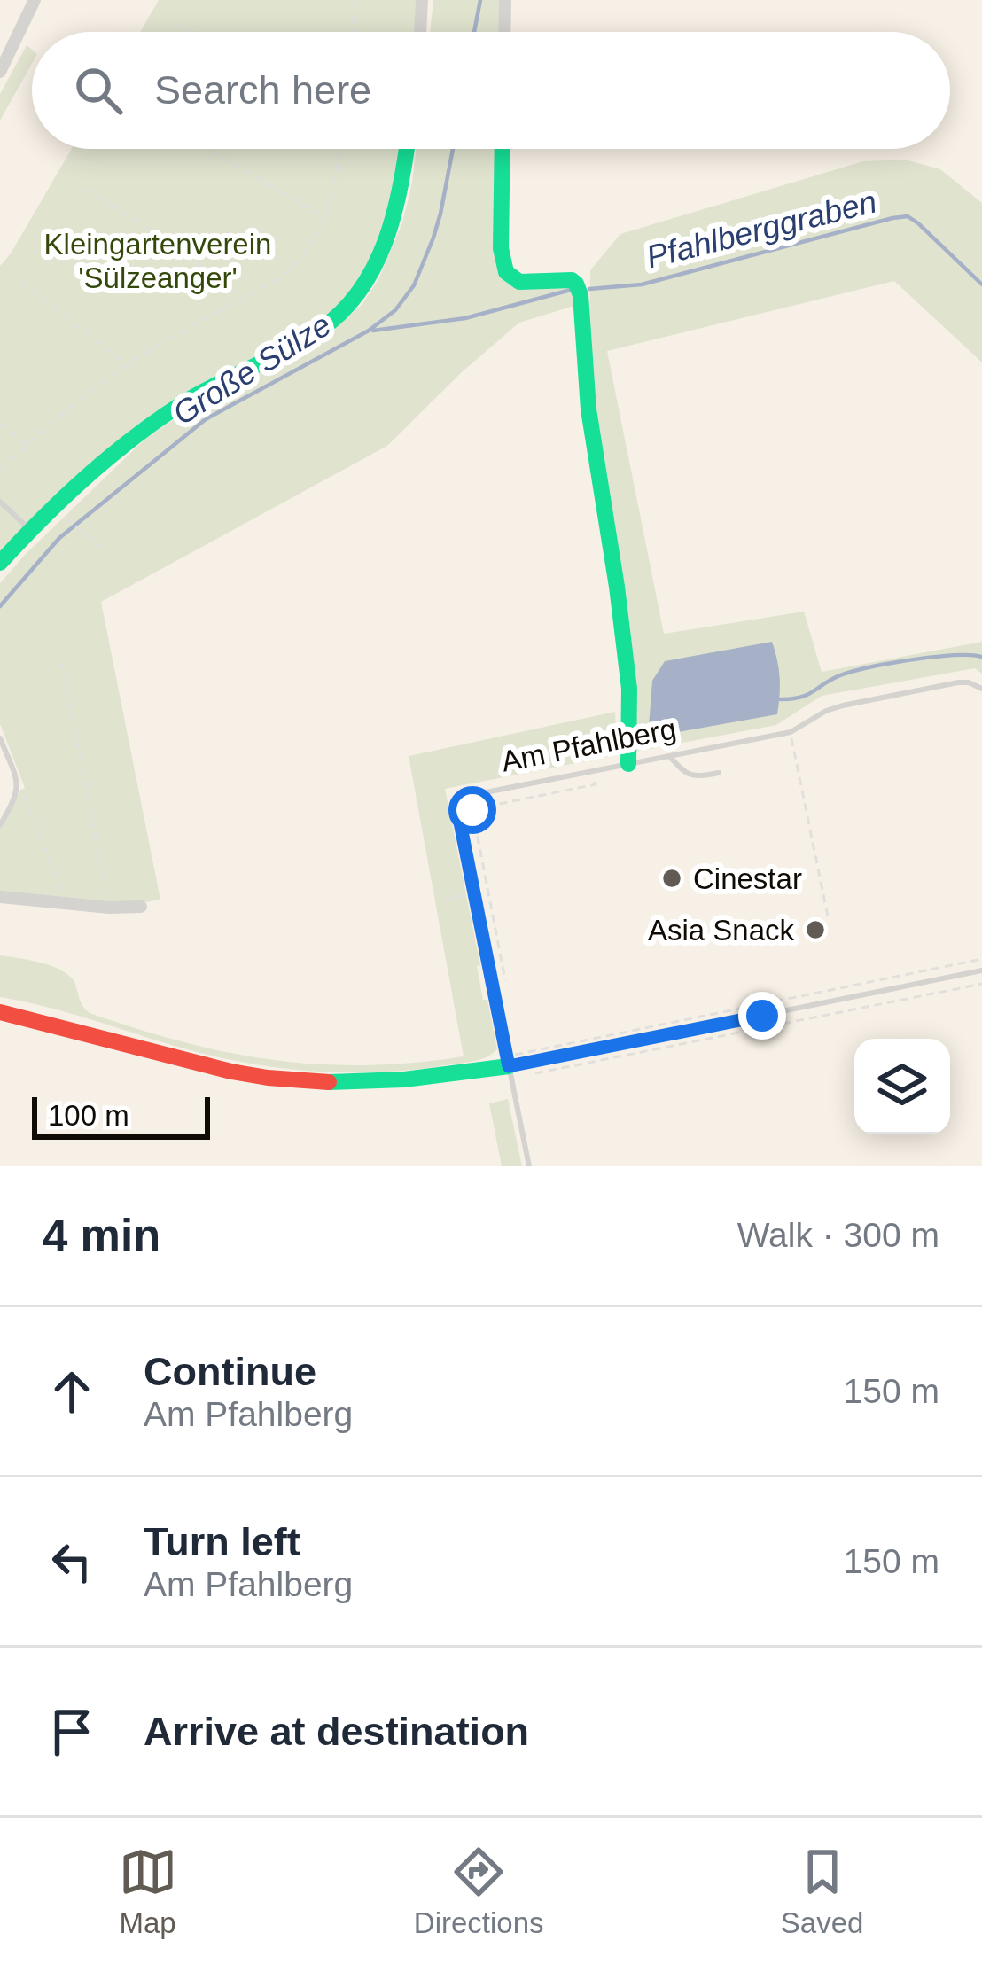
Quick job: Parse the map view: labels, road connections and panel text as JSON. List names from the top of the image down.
{
  "streets": {
    "lane": ["Am Pfahlberg"]
  },
  "water": ["Pfahlberggraben", "Große Sülze"],
  "parks": ["Kleingartenverein 'Sülzeanger'"],
  "places": ["Cinestar", "Asia Snack"],
  "scale_bar": "100 m",
  "page": {
    "search": "Search here",
    "scale": "100 m",
    "heading": ["4 min", "Walk · 300 m"],
    "list": [
      ["Continue", "Am Pfahlberg", "150 m"],
      ["Turn left", "Am Pfahlberg", "150 m"],
      "Arrive at destination"
    ],
    "nav": ["Map", "Directions", "Saved"]
  }
}
